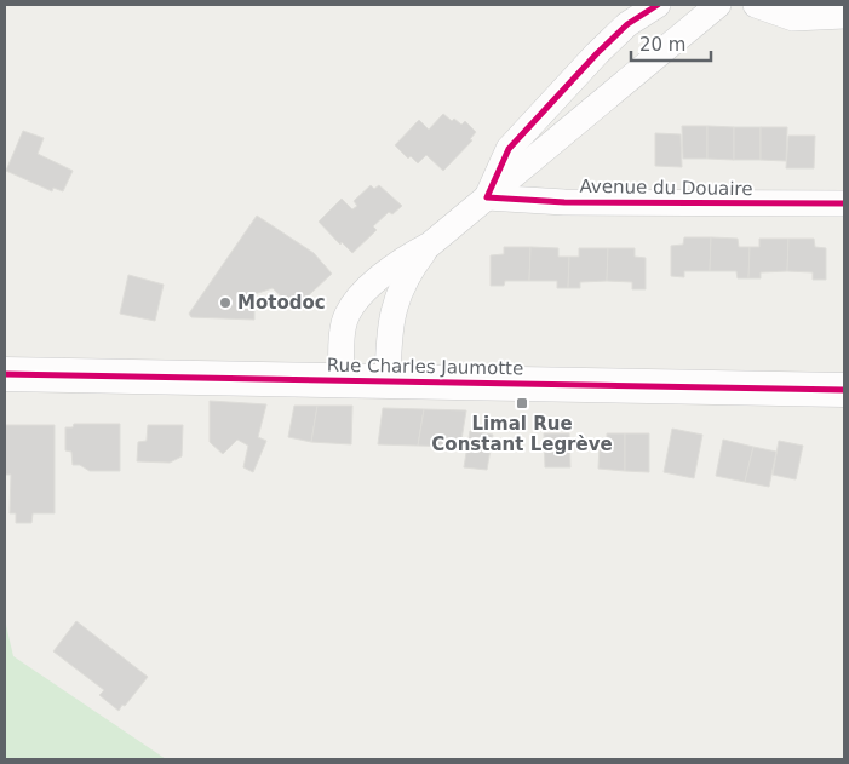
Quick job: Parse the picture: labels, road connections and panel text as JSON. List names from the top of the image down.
{
  "streets": {
    "main road": ["Rue Charles Jaumotte"],
    "street": ["Avenue du Douaire"]
  },
  "places": {
    "other": ["Motodoc"],
    "transit": ["Limal Rue Constant Legrève"]
  },
  "scale_bar": "20 m"
}
